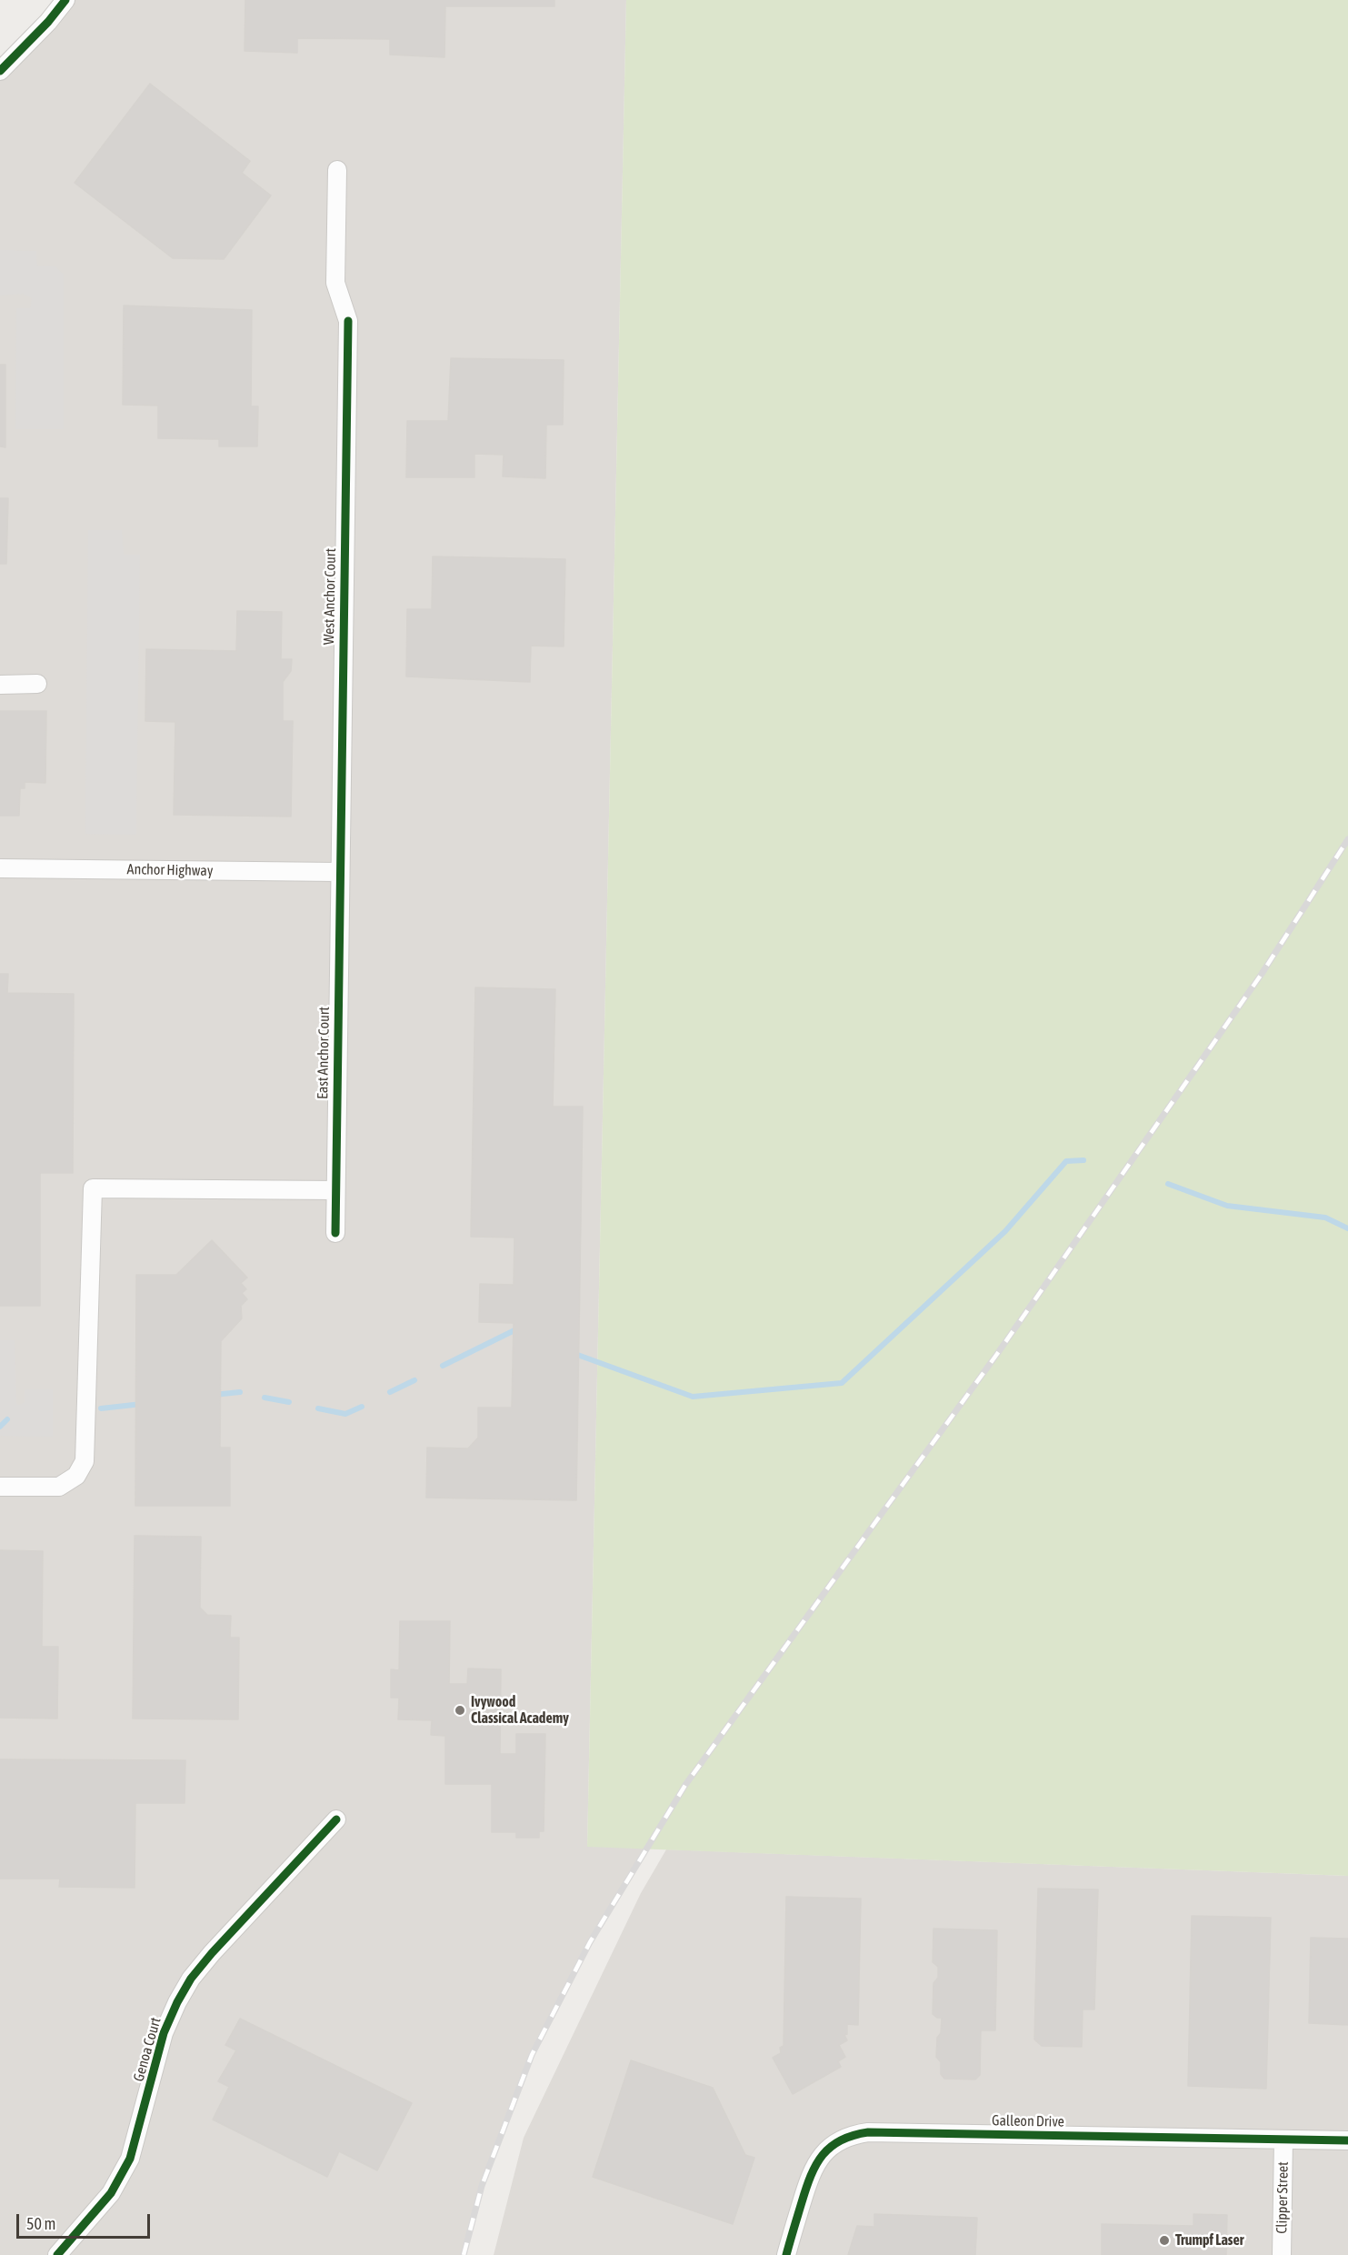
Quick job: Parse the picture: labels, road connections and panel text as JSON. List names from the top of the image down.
{
  "streets": {
    "street": [
      "West Anchor Court",
      "Anchor Highway",
      "East Anchor Court",
      "Genoa Court",
      "Galleon Drive",
      "Clipper Street"
    ]
  },
  "crossings": [
    ["West Anchor Court", "Anchor Highway"],
    ["West Anchor Court", "East Anchor Court"],
    ["Anchor Highway", "East Anchor Court"],
    ["Galleon Drive", "Clipper Street"]
  ],
  "places": ["Ivywood Classical Academy", "Trumpf Laser"],
  "scale_bar": "50 m"
}
